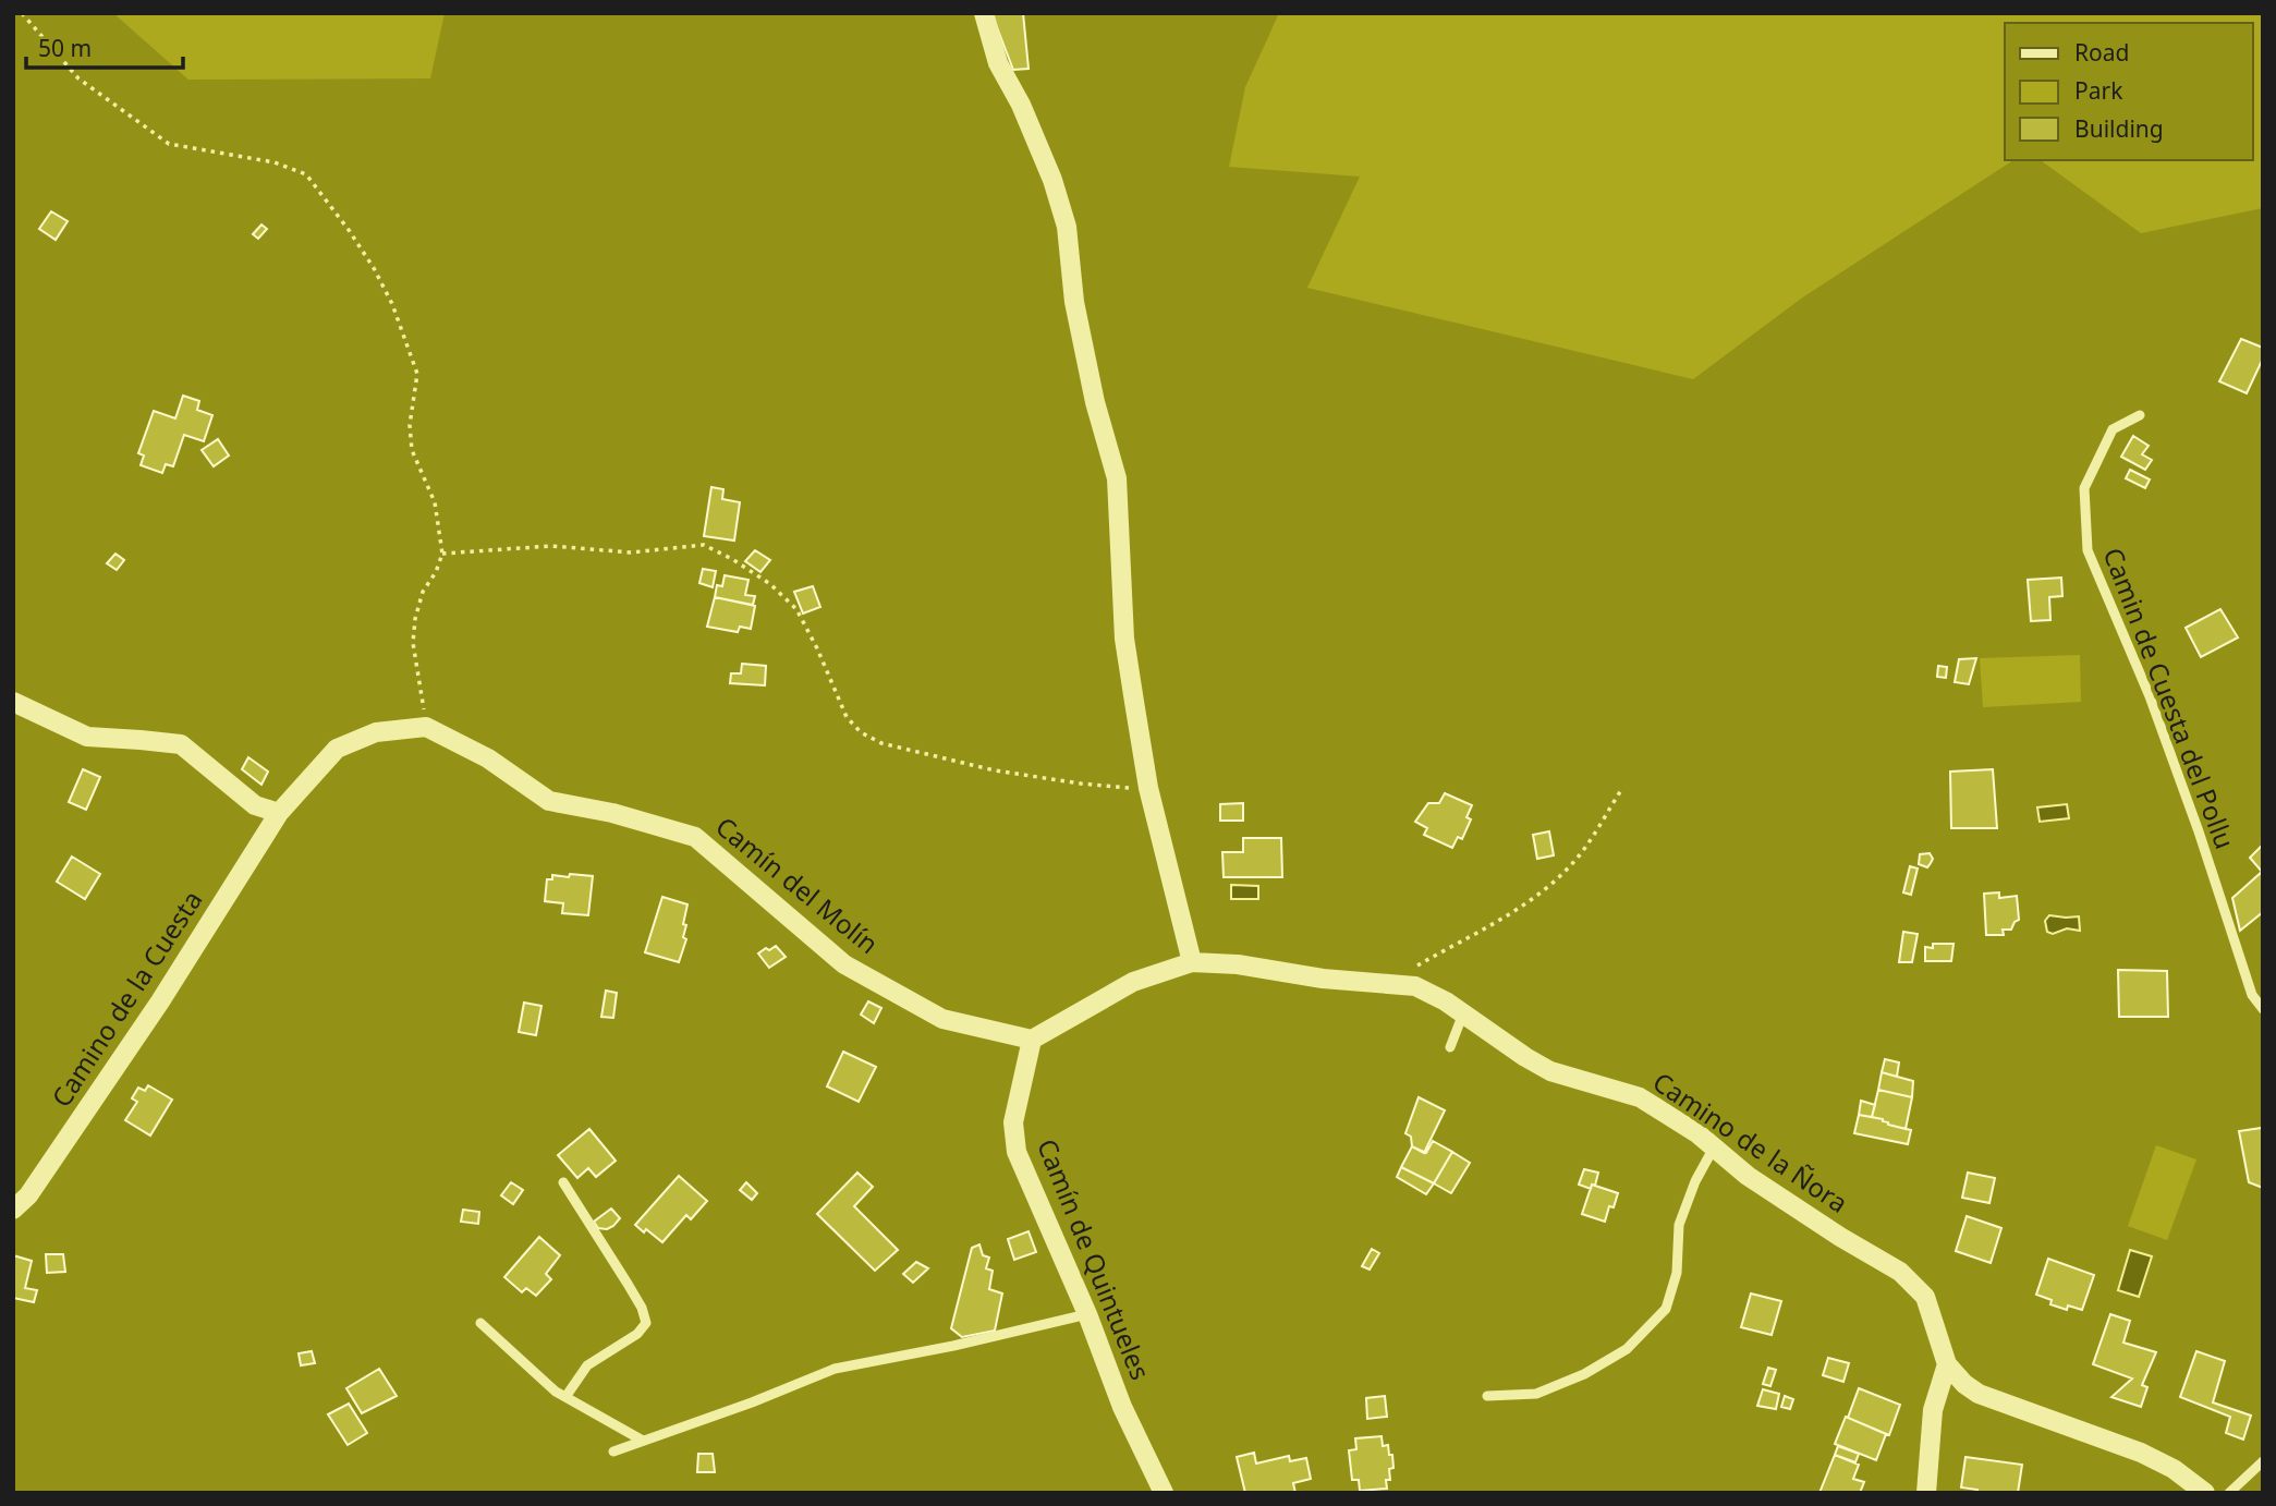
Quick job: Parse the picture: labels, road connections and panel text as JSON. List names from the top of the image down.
{
  "streets": {
    "street": [
      "Camín del Molín",
      "Camino de la Cuesta",
      "Camino de la Ñora",
      "Camín de Quintueles"
    ],
    "lane": ["Camin de Cuesta del Pollu"]
  },
  "crossings": [
    ["Camín del Molín", "Camín de Quintueles"]
  ],
  "legend": ["Road", "Park", "Building"],
  "scale_bar": "50 m"
}
